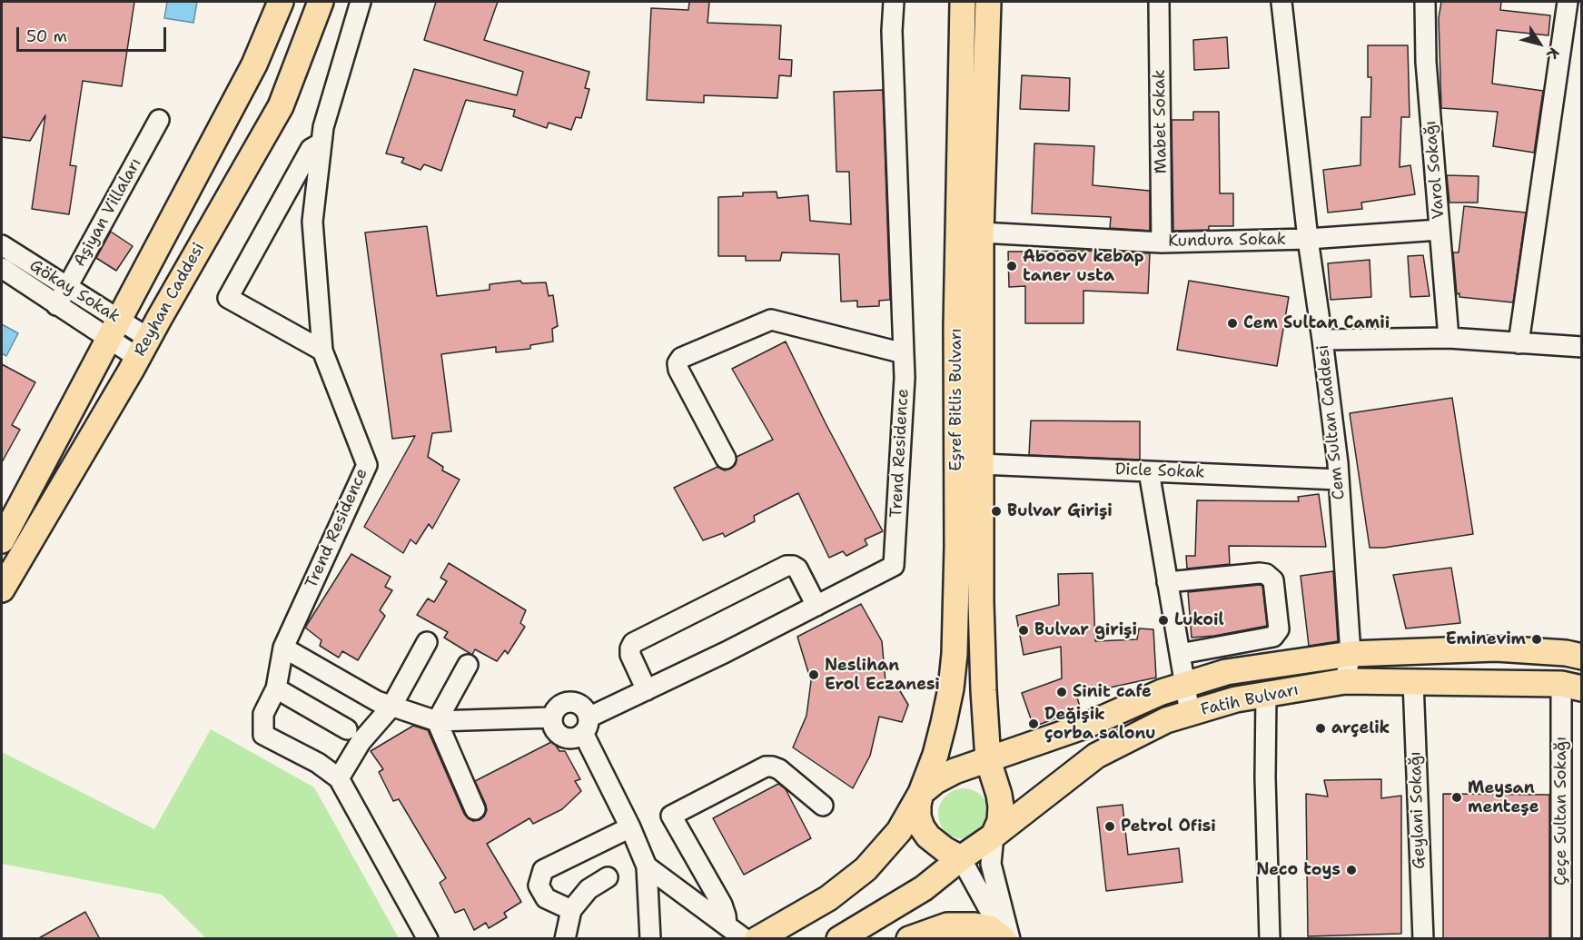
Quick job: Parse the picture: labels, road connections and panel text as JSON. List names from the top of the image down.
{
  "streets": {
    "main road": ["Reyhan Caddesi", "Eşref Bitlis Bulvarı", "Fatih Bulvarı"],
    "street": [
      "Mabet Sokak",
      "Varol Sokağı",
      "Aşiyan Villaları",
      "Kundura Sokak",
      "Gökay Sokak",
      "Cem Sultan Caddesi",
      "Trend Residence",
      "Dicle Sokak",
      "Geylani Sokağı",
      "Çeçe Sultan Sokağı"
    ]
  },
  "crossings": [
    ["Mabet Sokak", "Kundura Sokak"],
    ["Varol Sokağı", "Kundura Sokak"],
    ["Aşiyan Villaları", "Gökay Sokak"],
    ["Kundura Sokak", "Eşref Bitlis Bulvarı"],
    ["Kundura Sokak", "Cem Sultan Caddesi"],
    ["Gökay Sokak", "Reyhan Caddesi"],
    ["Eşref Bitlis Bulvarı", "Dicle Sokak"],
    ["Eşref Bitlis Bulvarı", "Fatih Bulvarı"],
    ["Cem Sultan Caddesi", "Dicle Sokak"],
    ["Cem Sultan Caddesi", "Fatih Bulvarı"],
    ["Fatih Bulvarı", "Geylani Sokağı"],
    ["Fatih Bulvarı", "Çeçe Sultan Sokağı"]
  ],
  "places": [
    "Abooov kebap taner usta",
    "Cem Sultan Camii",
    "Bulvar Girişi",
    "Lukoil",
    "Bulvar girişi",
    "Eminevim",
    "Neslihan Erol Eczanesi",
    "Sinit cafe",
    "Değişik çorba salonu",
    "arçelik",
    "Meysan menteşe",
    "Petrol Ofisi",
    "Neco toys"
  ],
  "scale_bar": "50 m",
  "north": "bottom right"
}
